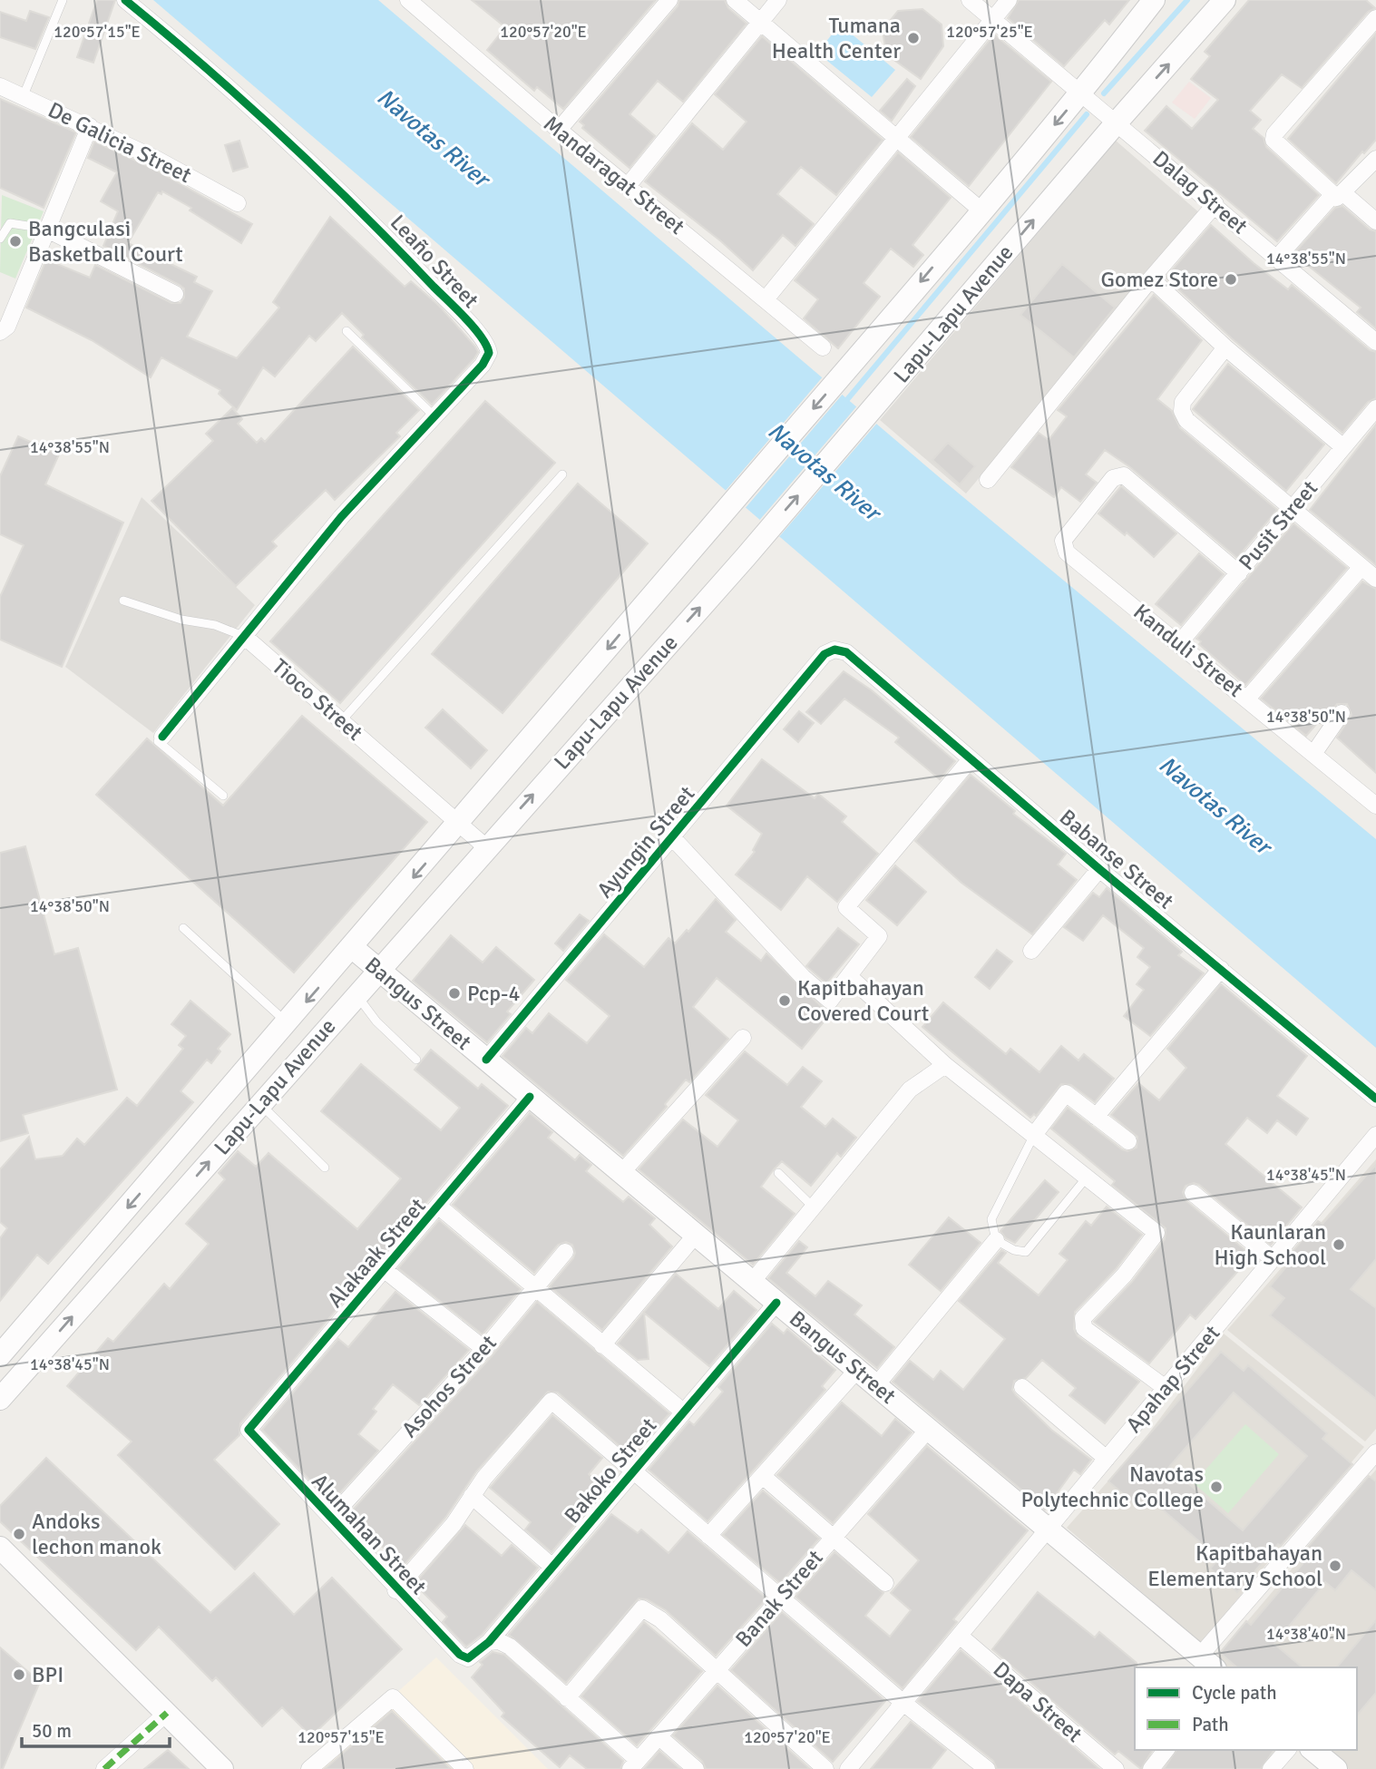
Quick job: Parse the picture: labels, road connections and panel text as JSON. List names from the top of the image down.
{
  "streets": {
    "main road": ["Lapu-Lapu Avenue", "Bangus Street"],
    "street": [
      "De Galicia Street",
      "Mandaragat Street",
      "Dalag Street",
      "Leaño Street",
      "Pusit Street",
      "Kanduli Street",
      "Tioco Street",
      "Ayungin Street",
      "Babanse Street",
      "Alakaak Street",
      "Apahap Street",
      "Asohos Street",
      "Bakoko Street",
      "Alumahan Street",
      "Banak Street",
      "Dapa Street"
    ]
  },
  "crossings": [
    ["Dalag Street", "Lapu-Lapu Avenue"],
    ["Leaño Street", "Tioco Street"],
    ["Lapu-Lapu Avenue", "Tioco Street"],
    ["Lapu-Lapu Avenue", "Bangus Street"],
    ["Pusit Street", "Kanduli Street"],
    ["Ayungin Street", "Babanse Street"],
    ["Ayungin Street", "Bangus Street"],
    ["Bangus Street", "Alakaak Street"],
    ["Bangus Street", "Apahap Street"],
    ["Bangus Street", "Bakoko Street"],
    ["Bangus Street", "Banak Street"],
    ["Alakaak Street", "Alumahan Street"],
    ["Apahap Street", "Dapa Street"],
    ["Asohos Street", "Alumahan Street"],
    ["Bakoko Street", "Alumahan Street"]
  ],
  "water": ["Navotas River"],
  "places": [
    "Tumana Health Center",
    "Bangculasi Basketball Court",
    "Gomez Store",
    "Pcp-4",
    "Kapitbahayan Covered Court",
    "Kaunlaran High School",
    "Navotas Polytechnic College",
    "Andoks lechon manok",
    "Kapitbahayan Elementary School",
    "BPI"
  ],
  "legend": ["Cycle path", "Path"],
  "scale_bar": "50 m",
  "coordinates": [
    "120°57'15\"E",
    "120°57'20\"E",
    "120°57'25\"E",
    "14°38'55\"N",
    "14°38'50\"N",
    "14°38'45\"N",
    "14°38'40\"N"
  ]
}
